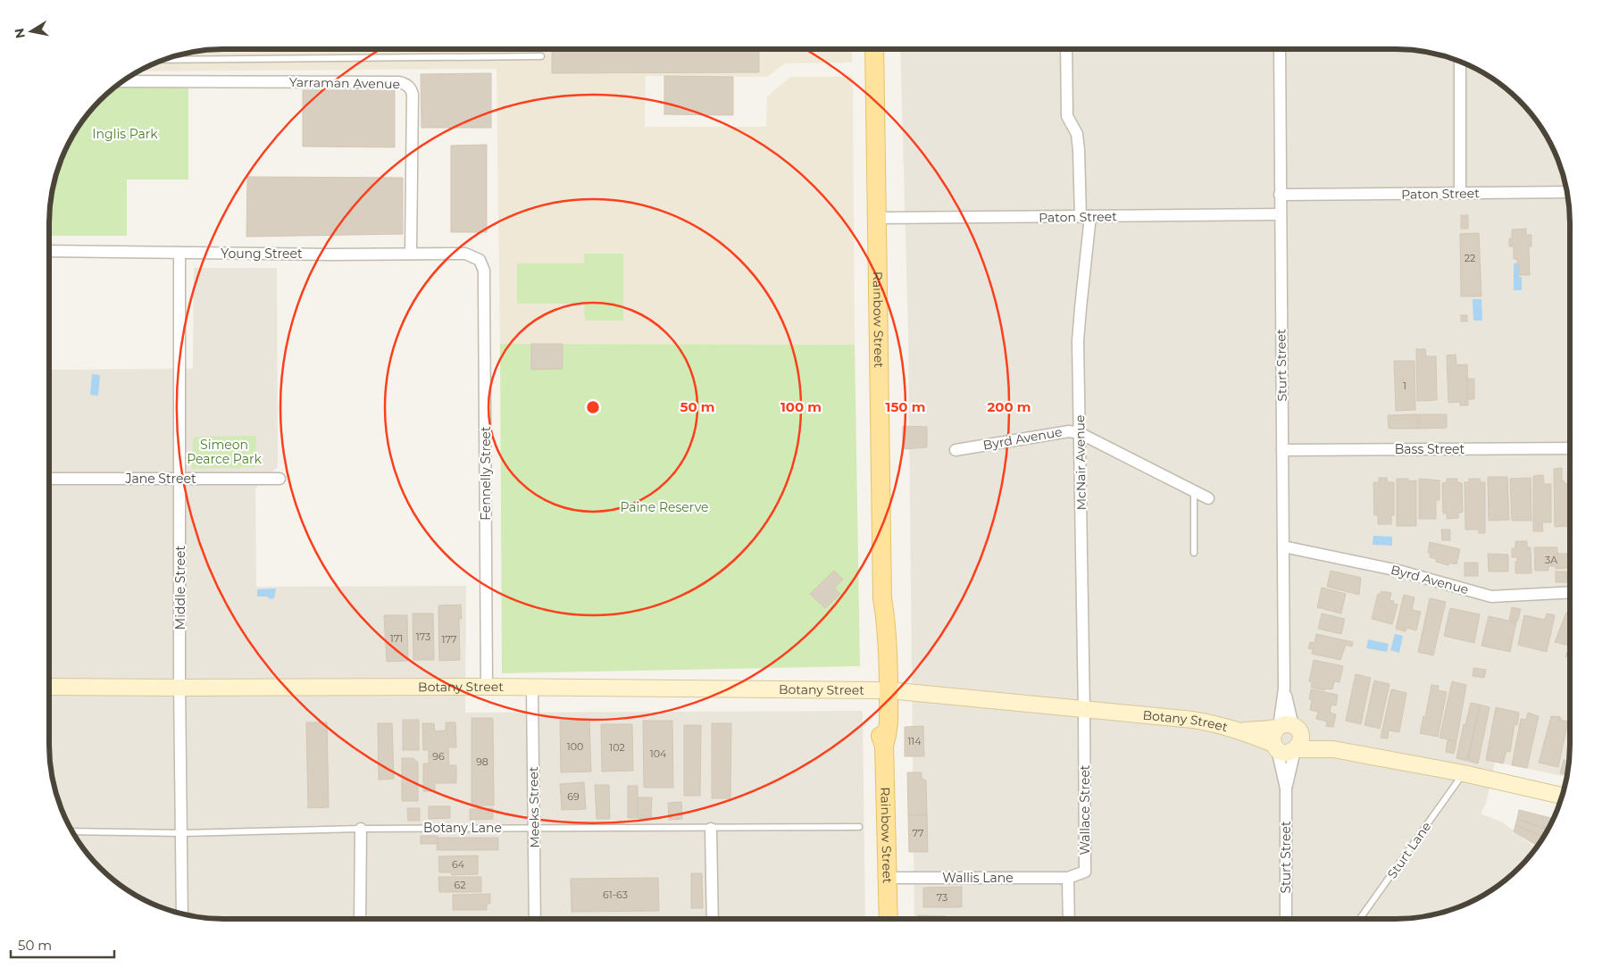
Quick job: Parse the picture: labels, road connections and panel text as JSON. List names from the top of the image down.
{
  "streets": {
    "main road": ["Rainbow Street"],
    "street": [
      "Yarraman Avenue",
      "Paton Street",
      "Young Street",
      "Sturt Street",
      "Byrd Avenue",
      "Bass Street",
      "McNair Avenue",
      "Fennelly Street",
      "Jane Street",
      "Middle Street",
      "Botany Street",
      "Meeks Street",
      "Wallace Street",
      "Wallis Lane"
    ],
    "lane": ["Botany Lane", "Sturt Lane"]
  },
  "crossings": [
    ["Yarraman Avenue", "Young Street"],
    ["Paton Street", "Rainbow Street"],
    ["Paton Street", "Sturt Street"],
    ["Paton Street", "McNair Avenue"],
    ["Young Street", "Fennelly Street"],
    ["Young Street", "Middle Street"],
    ["Rainbow Street", "Botany Street"],
    ["Rainbow Street", "Wallis Lane"],
    ["Sturt Street", "Byrd Avenue"],
    ["Sturt Street", "Bass Street"],
    ["Sturt Street", "Botany Street"],
    ["Byrd Avenue", "McNair Avenue"],
    ["McNair Avenue", "Botany Street"],
    ["McNair Avenue", "Wallace Street"],
    ["Fennelly Street", "Botany Street"],
    ["Jane Street", "Middle Street"],
    ["Middle Street", "Botany Street"],
    ["Middle Street", "Botany Lane"],
    ["Botany Street", "Meeks Street"],
    ["Botany Street", "Wallace Street"],
    ["Meeks Street", "Botany Lane"],
    ["Wallace Street", "Wallis Lane"]
  ],
  "parks": ["Inglis Park", "Simeon Pearce Park", "Paine Reserve"],
  "house_numbers": [
    "22",
    "1",
    "3A",
    "173",
    "171",
    "177",
    "114",
    "100",
    "102",
    "104",
    "96",
    "98",
    "69",
    "77",
    "64",
    "62",
    "61-63",
    "73"
  ],
  "scale_bar": "50 m",
  "north": "left",
  "rings": [
    "50 m",
    "100 m",
    "150 m",
    "200 m"
  ]
}
